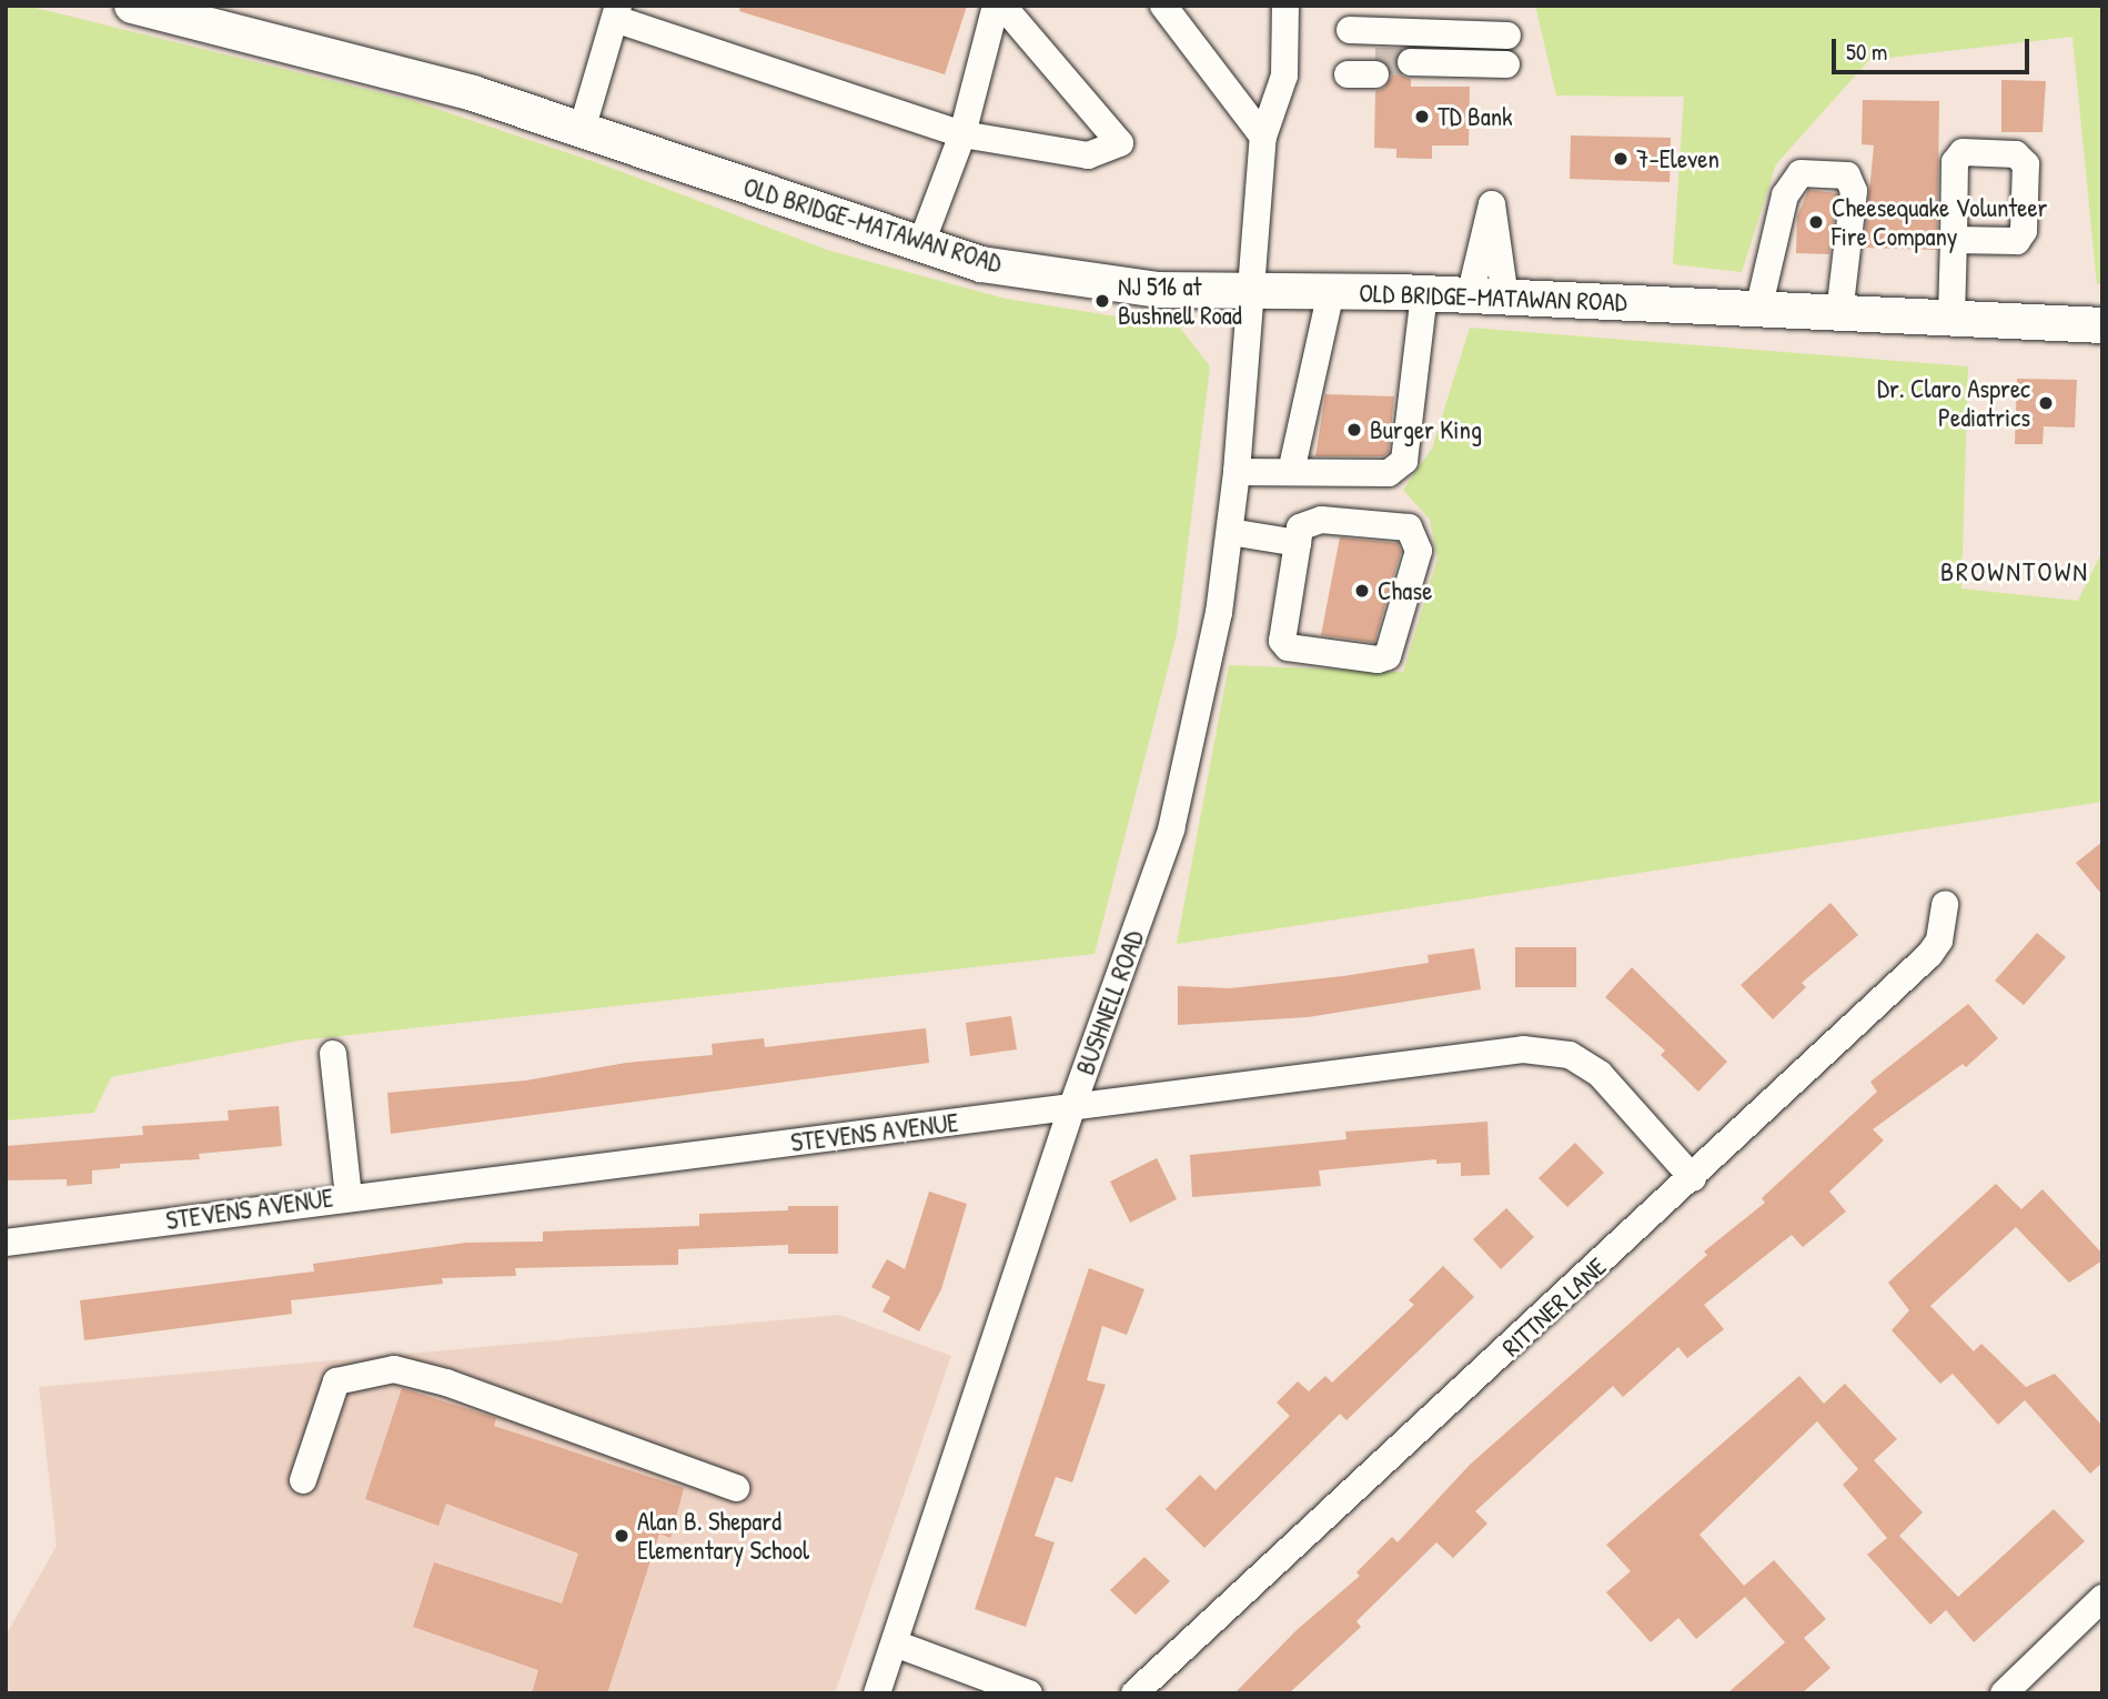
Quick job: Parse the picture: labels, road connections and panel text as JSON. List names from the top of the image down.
{
  "streets": {
    "main road": ["OLD BRIDGE-MATAWAN ROAD"],
    "street": ["BUSHNELL ROAD", "STEVENS AVENUE", "RITTNER LANE"]
  },
  "crossings": [
    ["OLD BRIDGE-MATAWAN ROAD", "BUSHNELL ROAD"],
    ["BUSHNELL ROAD", "STEVENS AVENUE"],
    ["STEVENS AVENUE", "RITTNER LANE"]
  ],
  "districts": ["BROWNTOWN"],
  "places": [
    "TD Bank",
    "7-Eleven",
    "Cheesequake Volunteer Fire Company",
    "NJ 516 at Bushnell Road",
    "Dr. Claro Asprec Pediatrics",
    "Burger King",
    "Chase",
    "Alan B. Shepard Elementary School"
  ],
  "scale_bar": "50 m"
}
